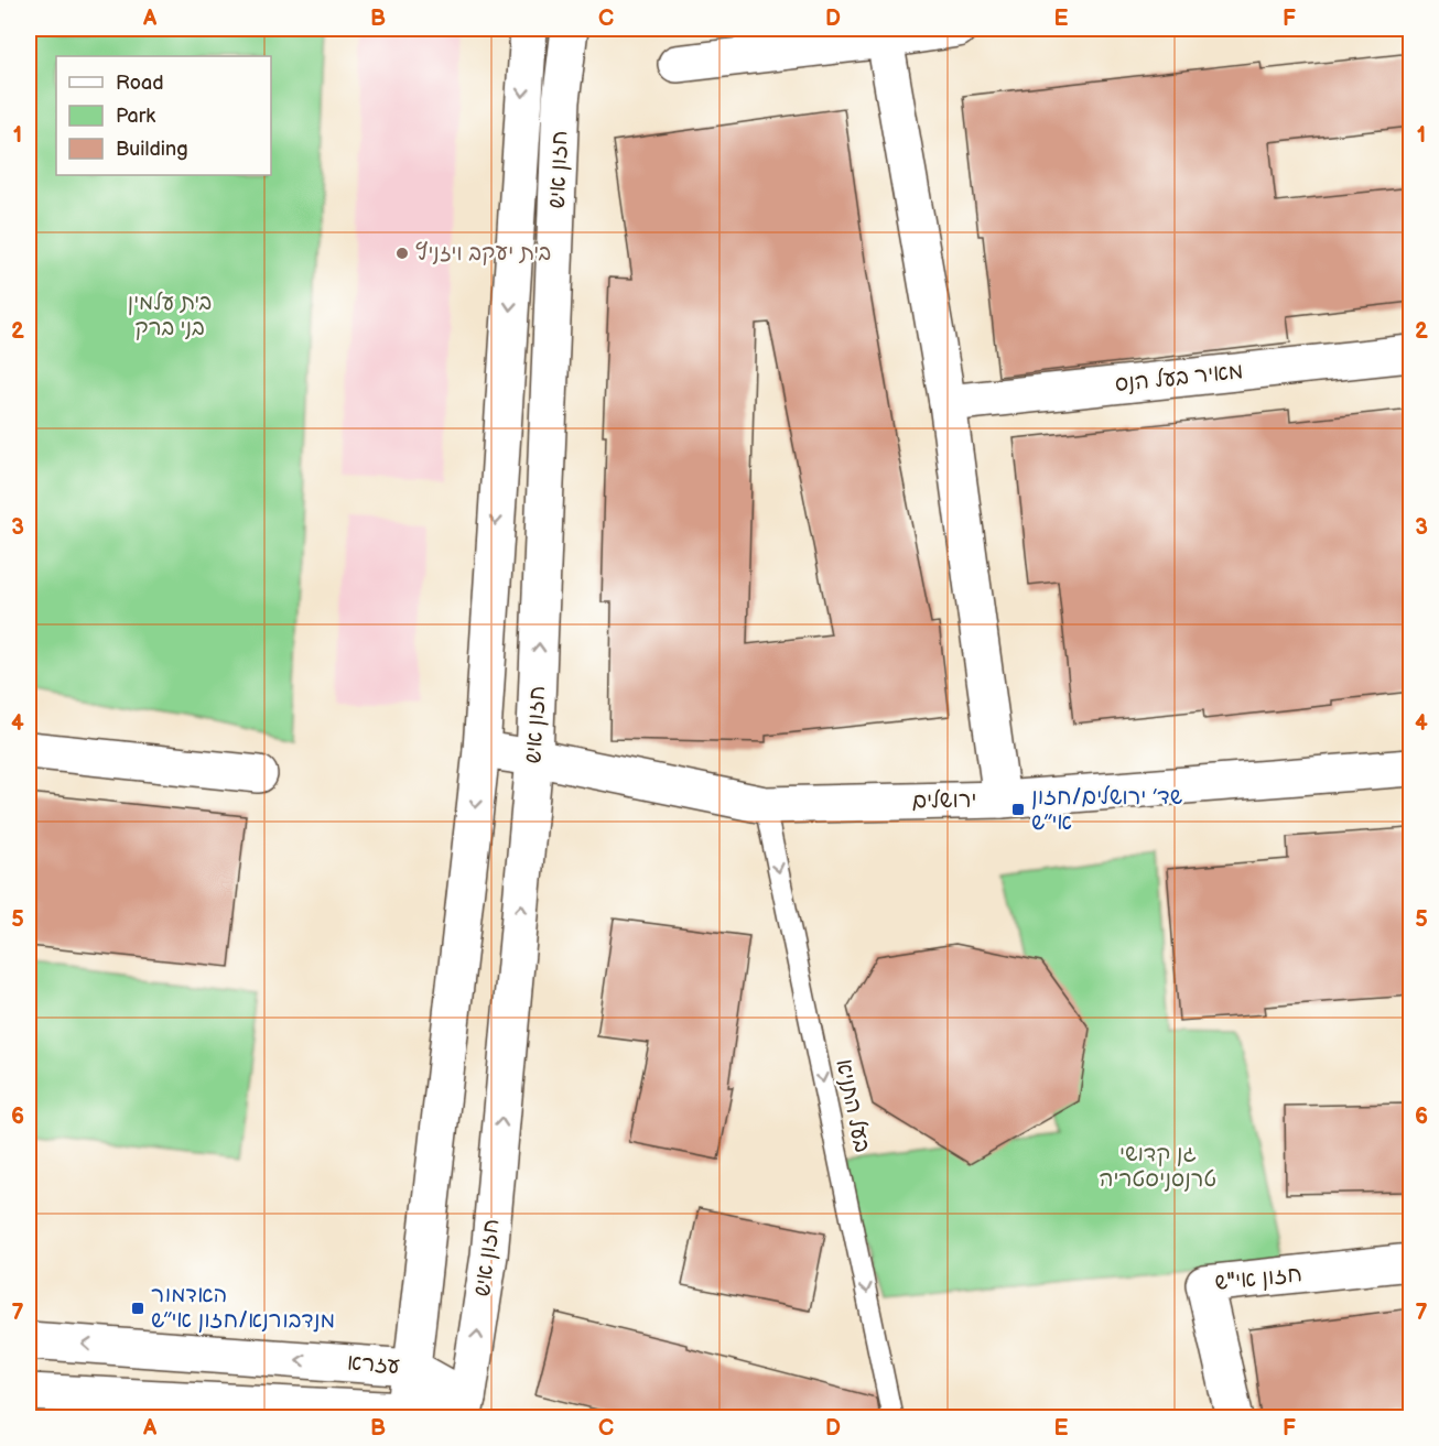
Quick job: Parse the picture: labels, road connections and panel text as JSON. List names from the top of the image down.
{
  "streets": {
    "street": [
      "חזון איש",
      "מאיר בעל הנס",
      "ירושלים",
      "חזון אי\"ש",
      "עזרא"
    ],
    "lane": ["בעל התניא"]
  },
  "crossings": [
    ["חזון איש", "ירושלים"],
    ["חזון איש", "עזרא"],
    ["ירושלים", "בעל התניא"]
  ],
  "one_way": ["בעל התניא"],
  "parks": ["בית עלמין בני ברק", "גן קדושי טרנסניסטריה"],
  "places": {
    "other": ["בית יעקב ויזניץ"],
    "transit": ["שד׳ ירושלים/חזון אי״ש", "האדמור מנדבורנא/חזון אי״ש"]
  },
  "legend": ["Road", "Park", "Building"],
  "grid": {
    "columns": [
      "A",
      "B",
      "C",
      "D",
      "E",
      "F"
    ],
    "rows": [
      "1",
      "2",
      "3",
      "4",
      "5",
      "6",
      "7"
    ]
  }
}
